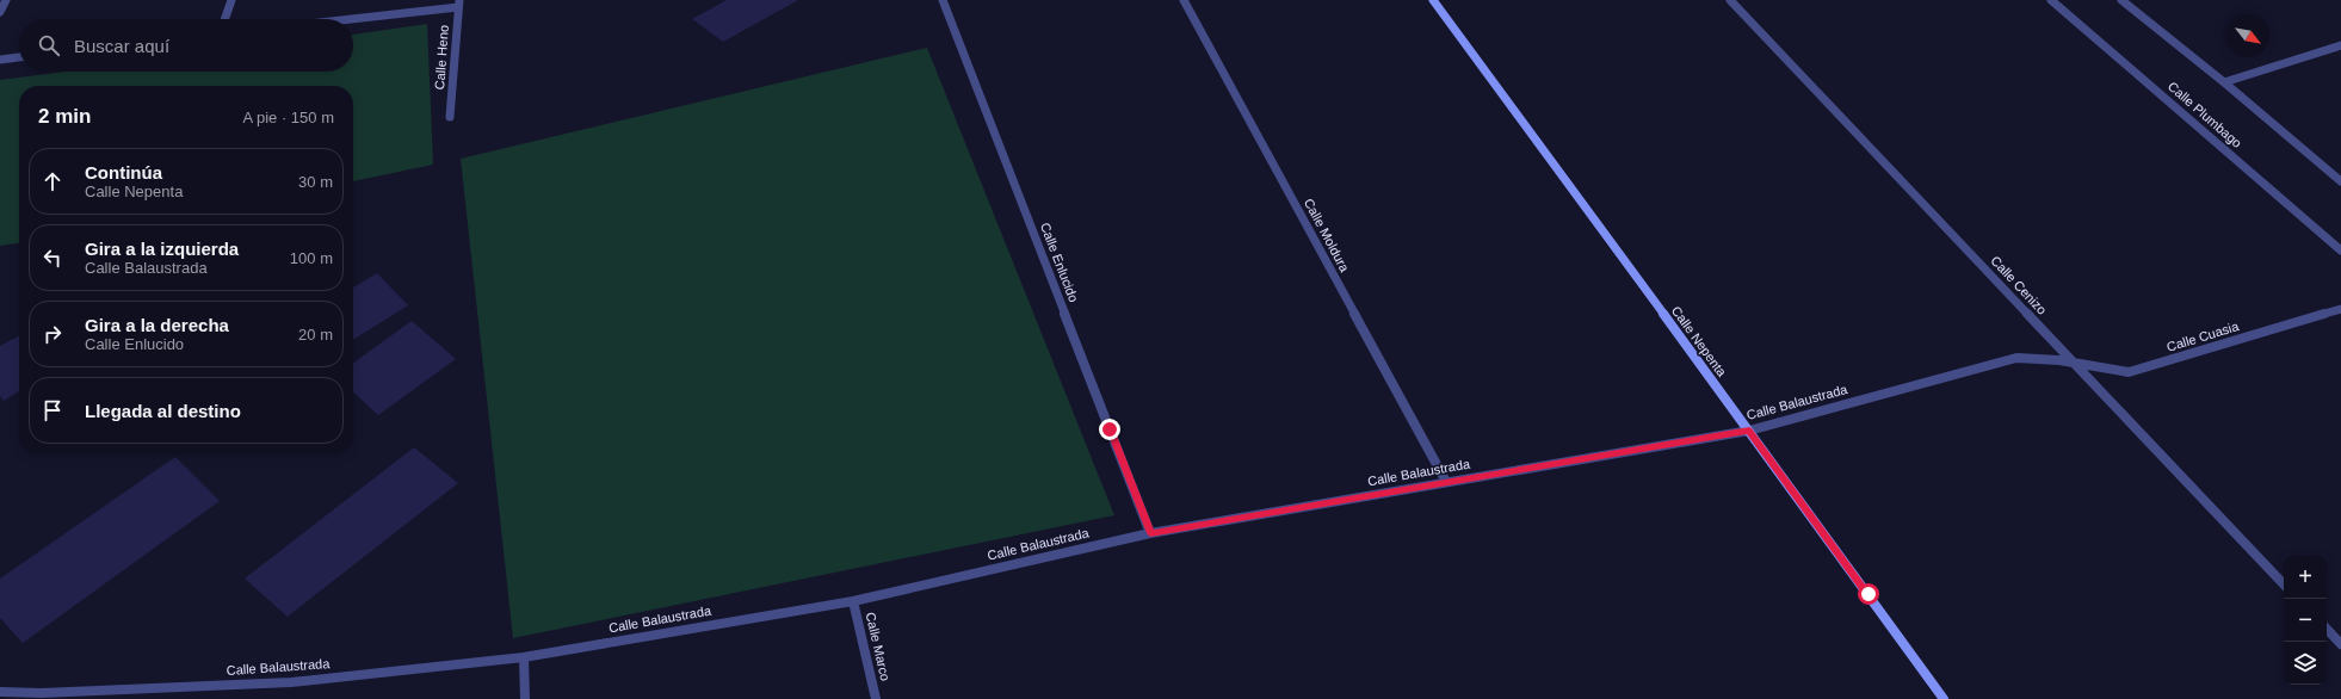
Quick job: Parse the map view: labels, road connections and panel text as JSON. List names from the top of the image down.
{
  "streets": {
    "street": [
      "Calle Heno",
      "Calle Plumbago",
      "Calle Moldura",
      "Calle Enlucido",
      "Calle Cenizo",
      "Calle Cuasia",
      "Calle Nepenta",
      "Calle Balaustrada",
      "Calle Marco"
    ]
  },
  "crossings": [
    ["Calle Moldura", "Calle Balaustrada"],
    ["Calle Enlucido", "Calle Balaustrada"],
    ["Calle Cenizo", "Calle Cuasia"],
    ["Calle Cenizo", "Calle Balaustrada"],
    ["Calle Cuasia", "Calle Balaustrada"],
    ["Calle Nepenta", "Calle Balaustrada"],
    ["Calle Balaustrada", "Calle Marco"]
  ],
  "north": "bottom right",
  "page": {
    "search": "Buscar aquí",
    "heading": ["2 min", "A pie · 150 m"],
    "list": [
      ["Continúa", "Calle Nepenta", "30 m"],
      ["Gira a la izquierda", "Calle Balaustrada", "100 m"],
      ["Gira a la derecha", "Calle Enlucido", "20 m"],
      "Llegada al destino"
    ],
    "map_buttons": ["+", "−"]
  }
}
